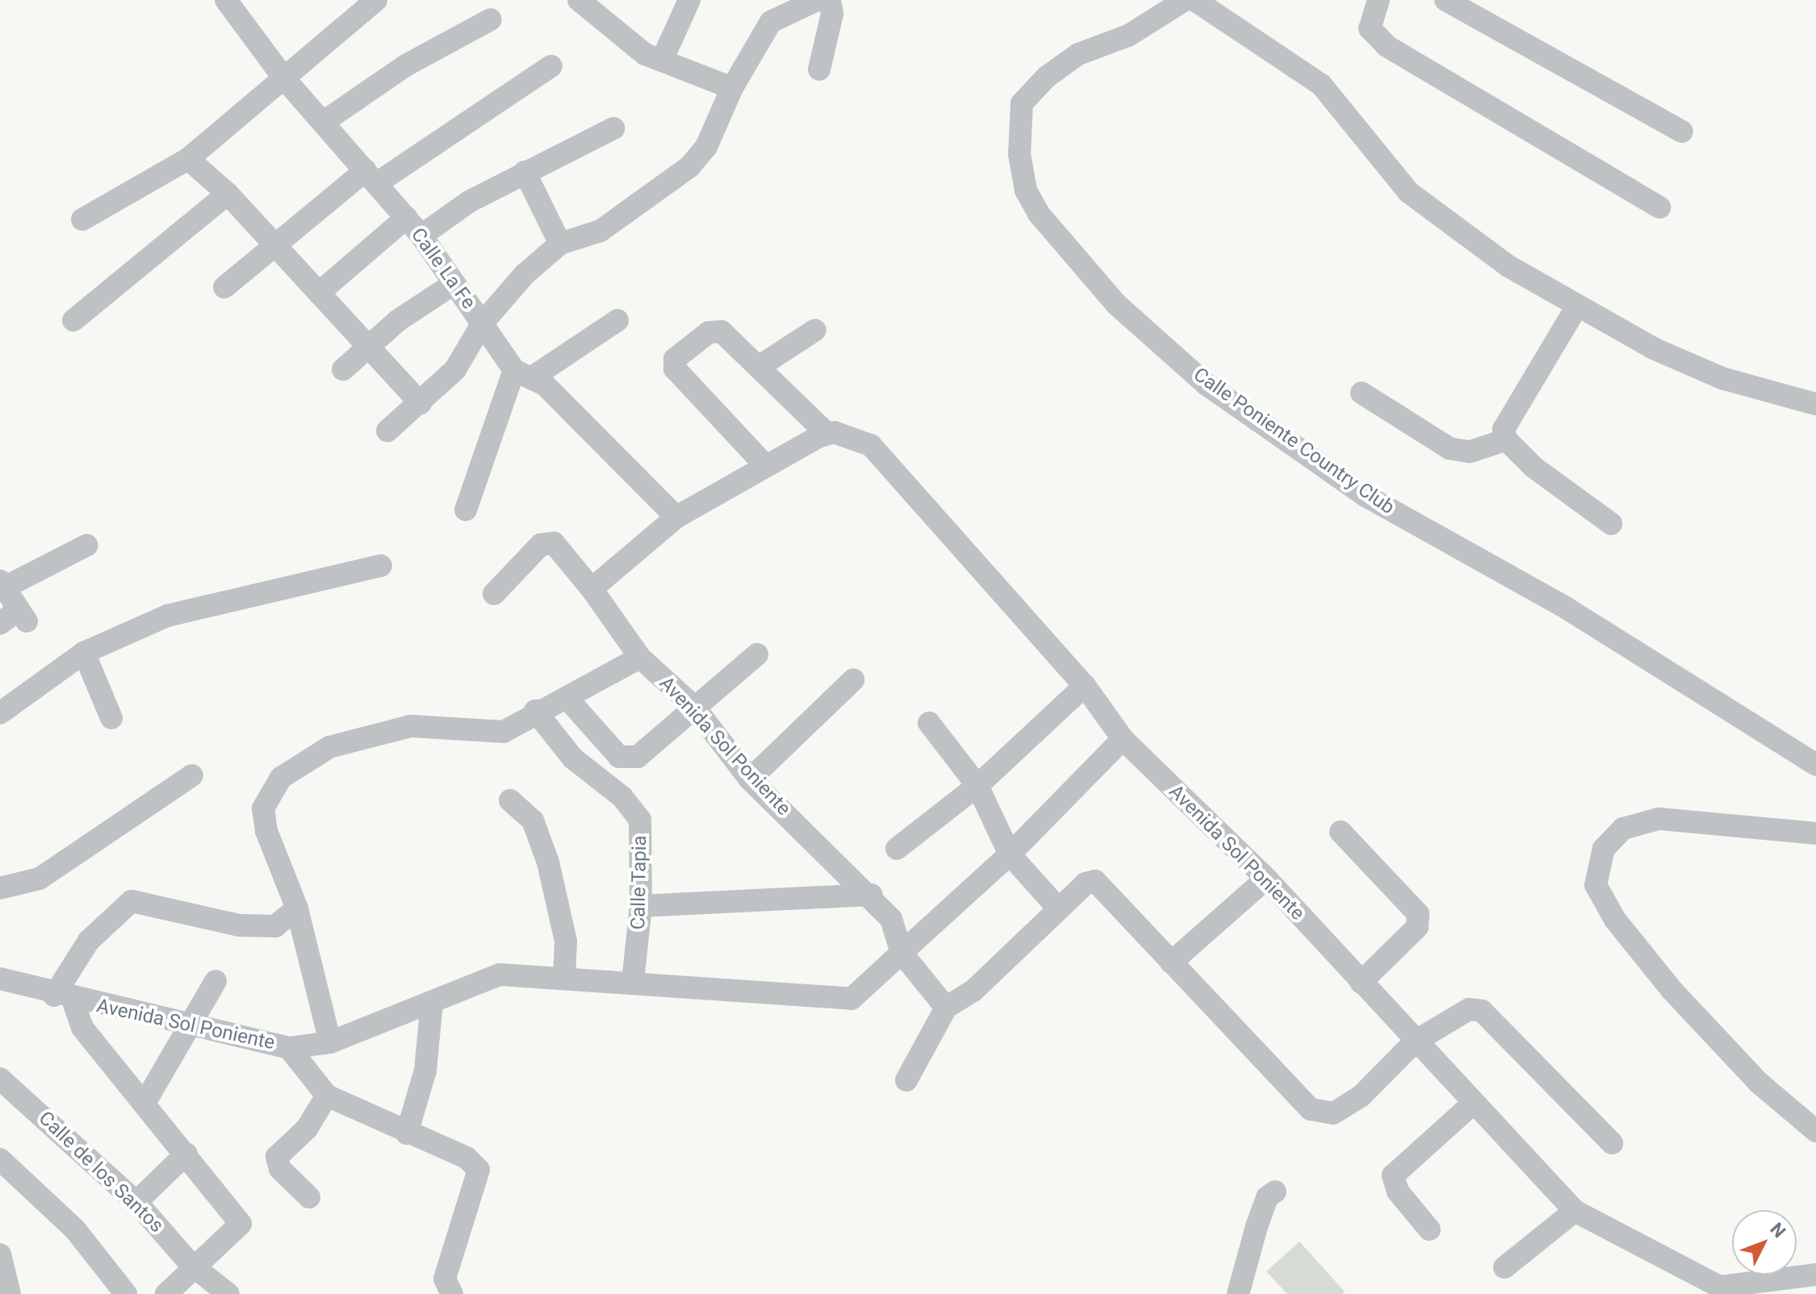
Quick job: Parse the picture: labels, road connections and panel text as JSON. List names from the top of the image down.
{
  "streets": {
    "street": [
      "Calle La Fe",
      "Calle Poniente Country Club",
      "Avenida Sol Poniente",
      "Calle Tapia",
      "Calle de los Santos"
    ]
  },
  "crossings": [
    ["Avenida Sol Poniente", "Calle Tapia"]
  ],
  "north": "top right"
}
